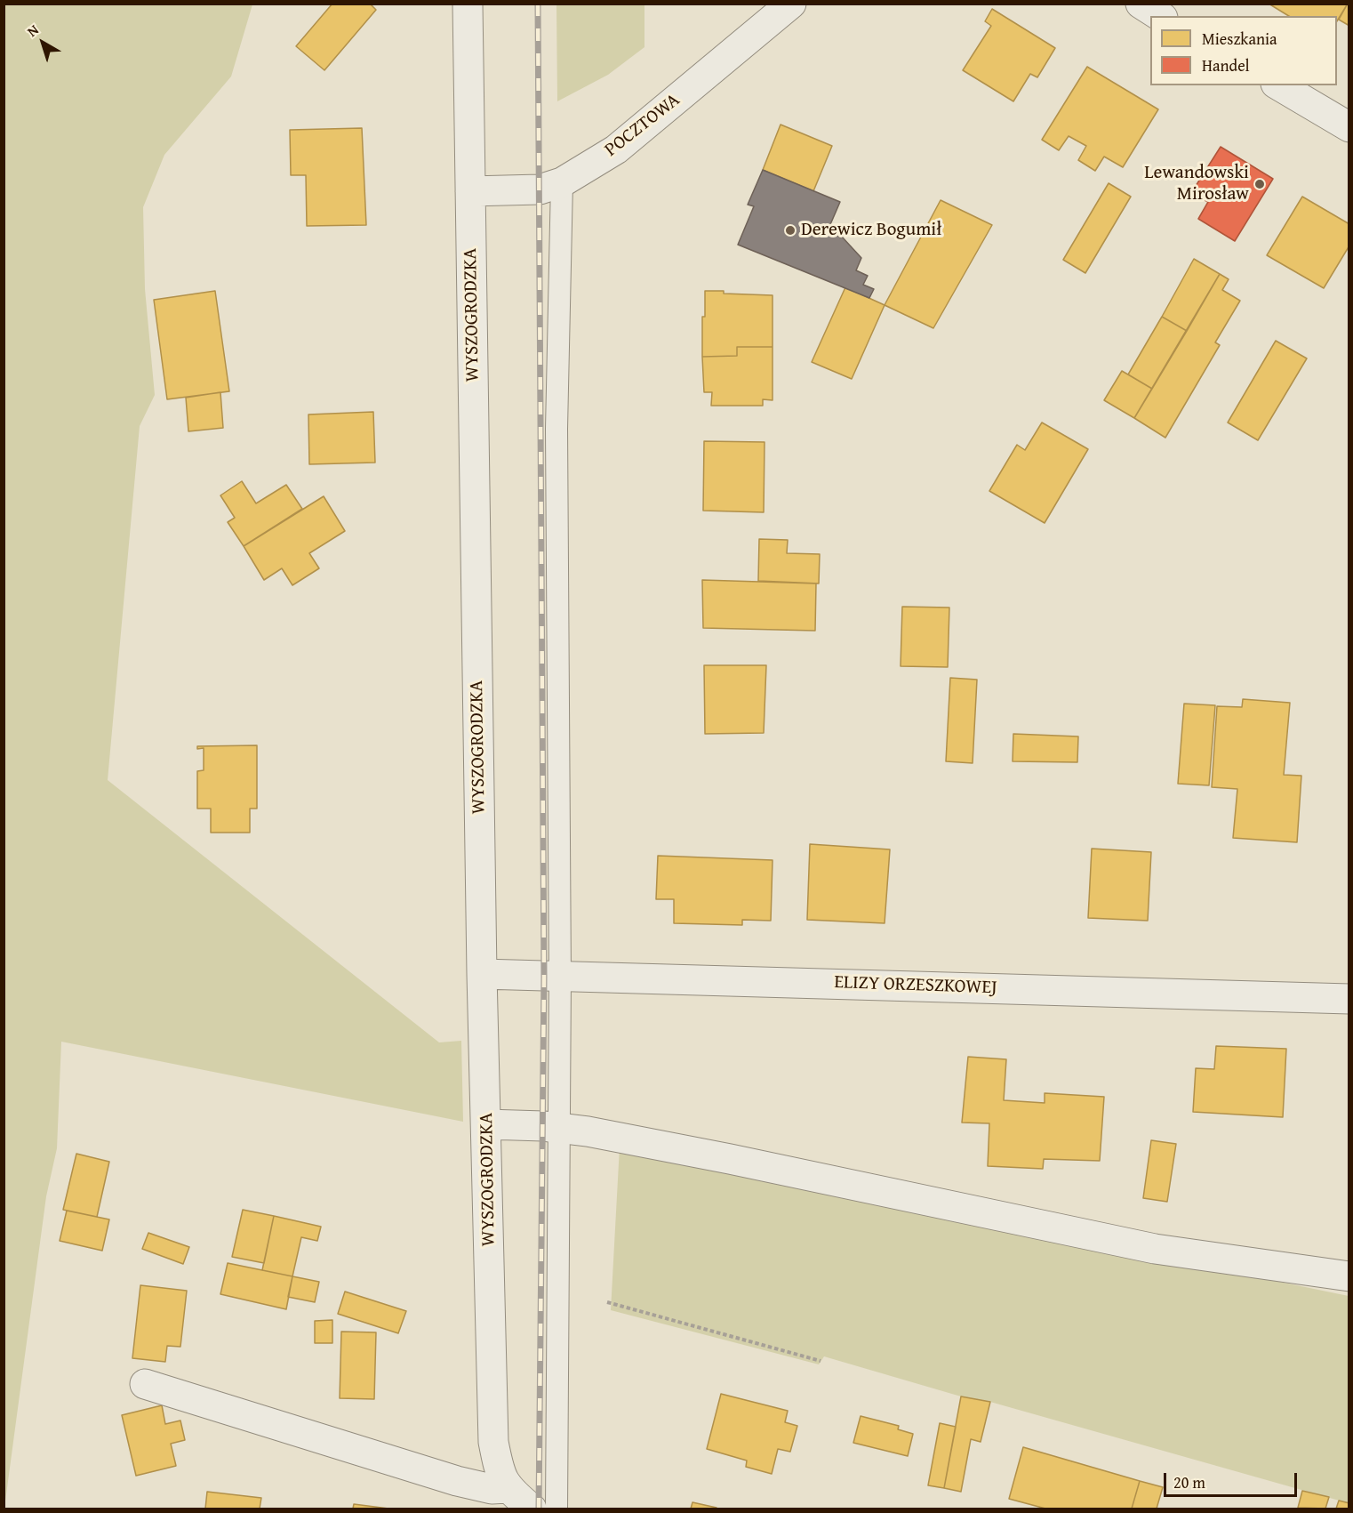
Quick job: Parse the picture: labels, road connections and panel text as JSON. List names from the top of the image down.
{
  "streets": {
    "street": ["POCZTOWA", "WYSZOGRODZKA", "ELIZY ORZESZKOWEJ"]
  },
  "crossings": [
    ["POCZTOWA", "WYSZOGRODZKA"],
    ["WYSZOGRODZKA", "ELIZY ORZESZKOWEJ"]
  ],
  "places": ["Lewandowski Mirosław", "Derewicz Bogumił"],
  "legend": ["Mieszkania", "Handel"],
  "scale_bar": "20 m",
  "north": "top left"
}
